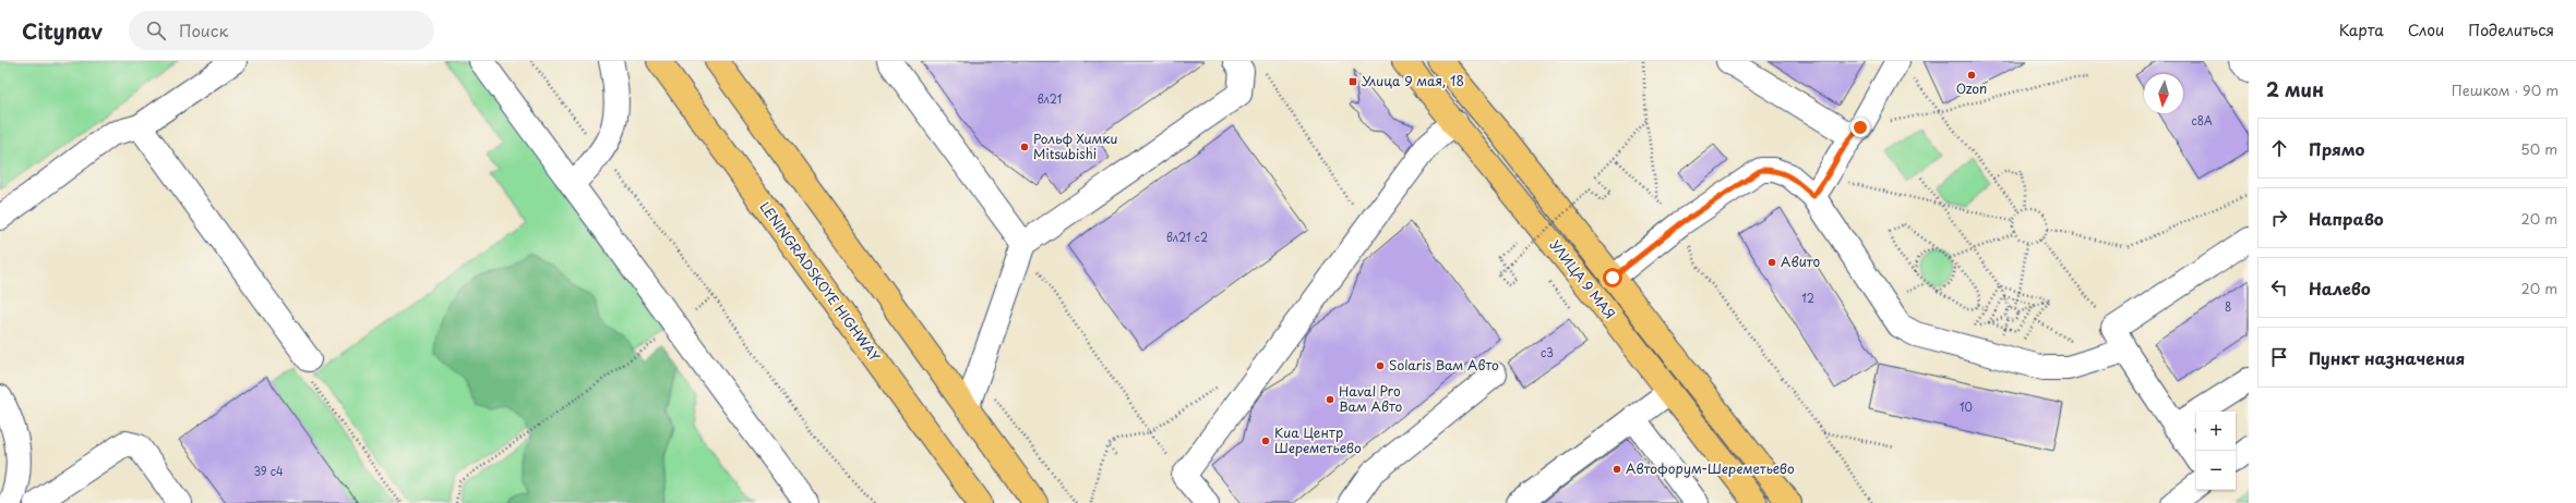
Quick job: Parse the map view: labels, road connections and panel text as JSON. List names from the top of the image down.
{
  "streets": {
    "main road": ["УЛИЦА 9 МАЯ", "LENINGRADSKOYE HIGHWAY"]
  },
  "places": {
    "other": [
      "Ozon",
      "Рольф Химки Mitsubishi",
      "Авито",
      "Solaris Вам Авто",
      "Haval Pro Вам Авто",
      "Киа Центр Шереметьево",
      "Автофорум-Шереметьево"
    ],
    "transit": ["Улица 9 мая, 18"]
  },
  "house_numbers": [
    "вл21",
    "с8А",
    "вл21 с2",
    "12",
    "8",
    "с3",
    "10",
    "39 с4"
  ],
  "north": "bottom",
  "page": {
    "header": "Citynav",
    "search": "Поиск",
    "nav": ["Карта", "Слои", "Поделиться"],
    "heading": ["2 мин", "Пешком · 90 m"],
    "list": [
      ["Прямо", "50 m"],
      ["Направо", "20 m"],
      ["Налево", "20 m"],
      "Пункт назначения"
    ],
    "map_buttons": ["+", "−"]
  }
}
